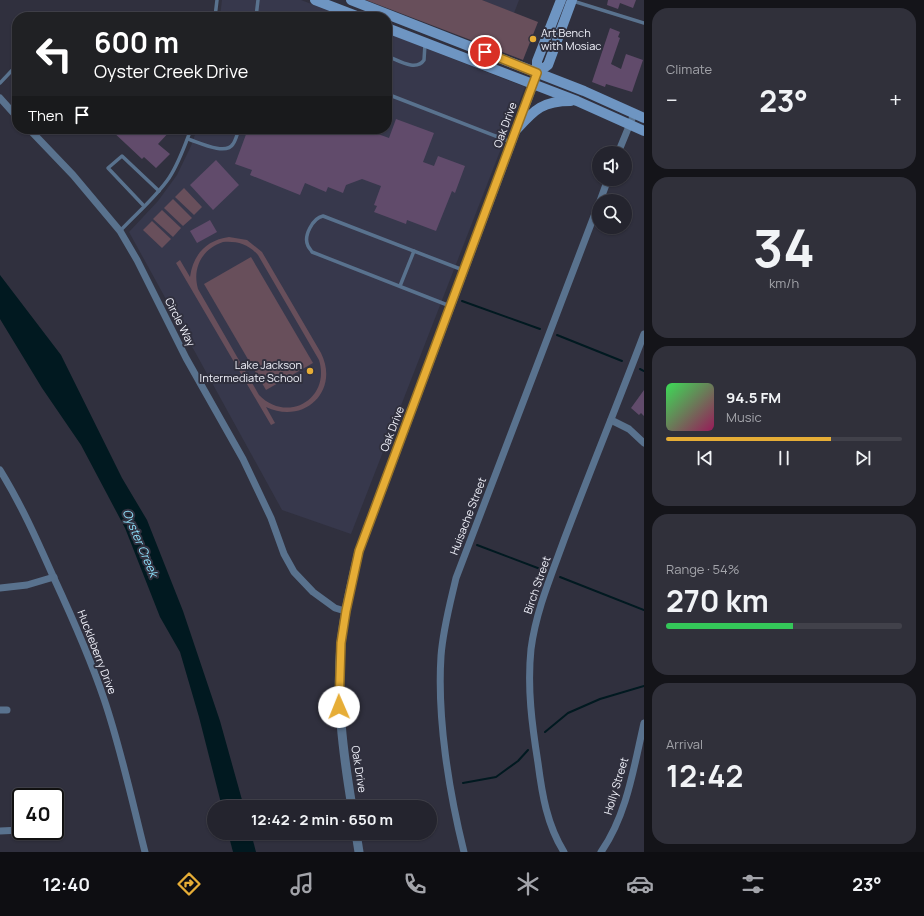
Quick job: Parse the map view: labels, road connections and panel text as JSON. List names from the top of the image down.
{
  "streets": {
    "main road": ["Oak Drive"],
    "street": [
      "Circle Way",
      "Huisache Street",
      "Birch Street",
      "Huckleberry Drive",
      "Holly Street"
    ]
  },
  "crossings": [
    ["Oak Drive", "Circle Way"]
  ],
  "water": ["Oyster Creek"],
  "places": ["Art Bench with Mosiac", "Lake Jackson Intermediate School"],
  "page": {
    "tile": [
      "Climate",
      ["34", "km/h"],
      ["Range · 54%", "270 km"],
      ["Arrival", "12:42"]
    ],
    "turn": ["600 m", "Oyster Creek Drive"],
    "heat": ["−", "23°", "+"],
    "then": "Then",
    "song": ["94.5 FM", "Music"],
    "limit": "40",
    "trip": "12:42 · 2 min · 650 m",
    "tabs": ["12:40", "23°"]
  }
}
